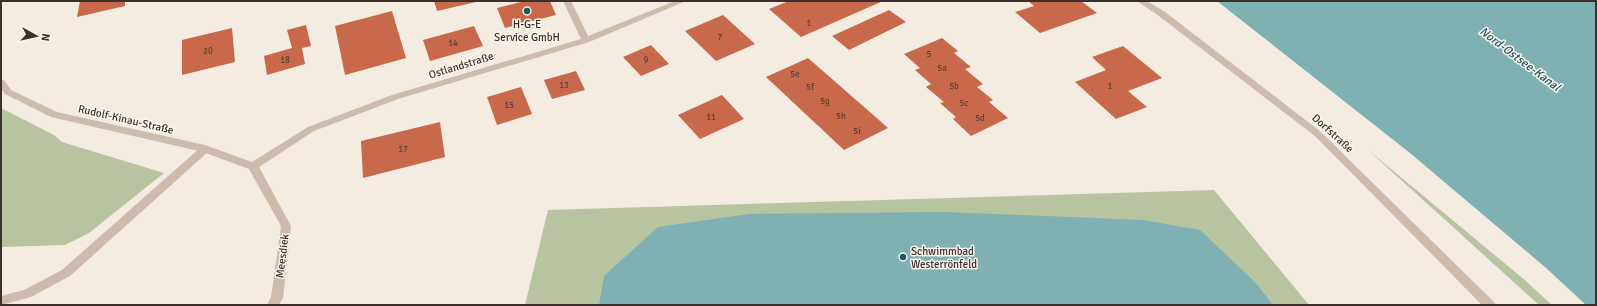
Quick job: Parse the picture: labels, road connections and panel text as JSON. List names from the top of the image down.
{
  "streets": {
    "street": [
      "Ostlandstraße",
      "Rudolf-Kinau-Straße",
      "Dorfstraße",
      "Meesdiek"
    ]
  },
  "crossings": [
    ["Ostlandstraße", "Rudolf-Kinau-Straße"],
    ["Ostlandstraße", "Meesdiek"],
    ["Rudolf-Kinau-Straße", "Meesdiek"]
  ],
  "water": ["Nord-Ostsee-Kanal"],
  "places": ["H-G-E Service GmbH", "Schwimmbad Westerrönfeld"],
  "house_numbers": [
    "1",
    "7",
    "14",
    "20",
    "5",
    "18",
    "9",
    "5a",
    "5e",
    "13",
    "5b",
    "1",
    "5f",
    "5g",
    "5c",
    "15",
    "5h",
    "11",
    "5d",
    "5i",
    "17"
  ],
  "north": "right"
}
